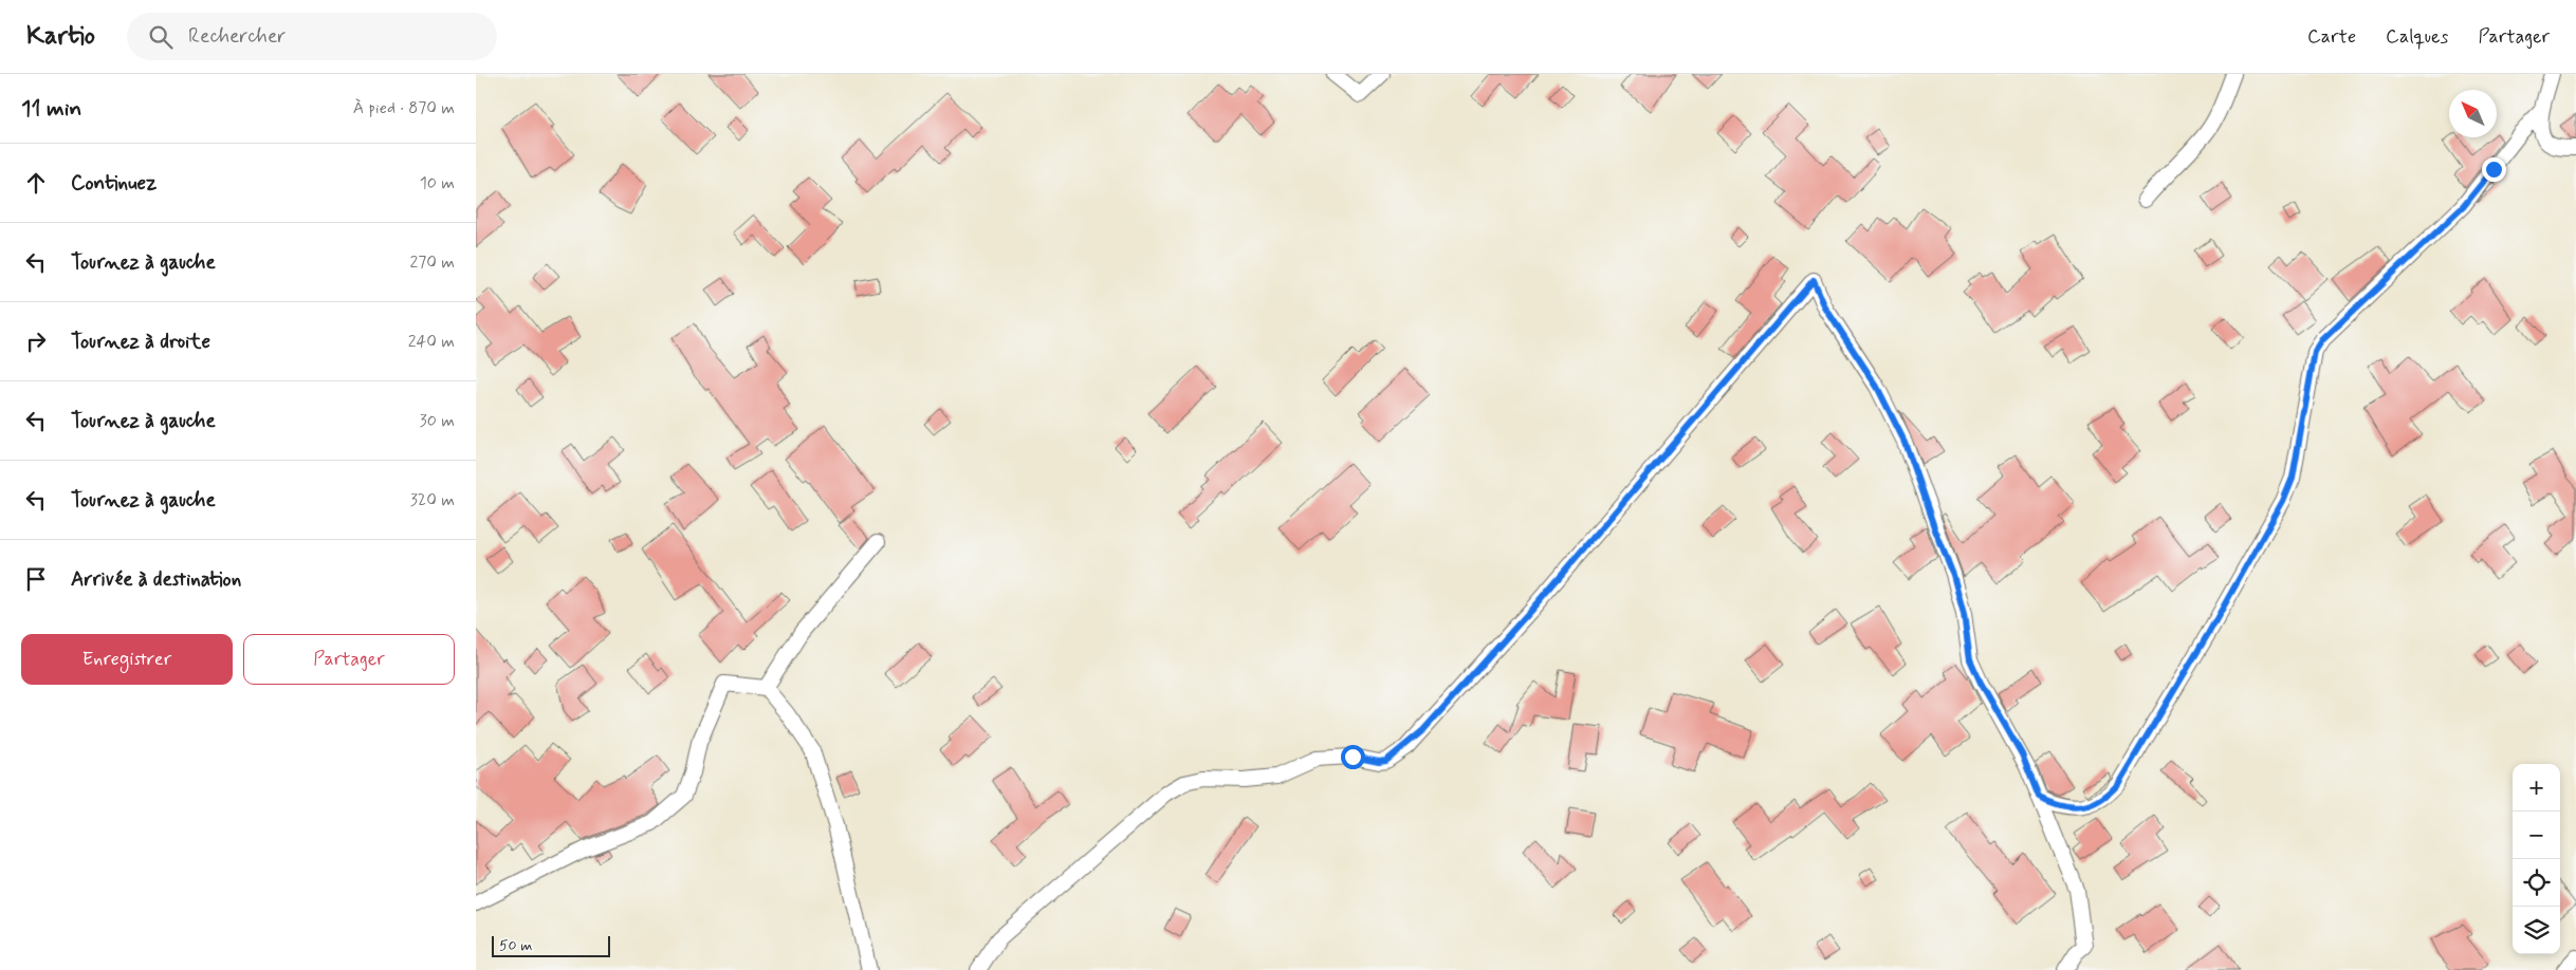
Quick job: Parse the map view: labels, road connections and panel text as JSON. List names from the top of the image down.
{
  "scale_bar": "50 m",
  "north": "top left",
  "page": {
    "header": "Kartio",
    "search": "Rechercher",
    "nav": ["Carte", "Calques", "Partager"],
    "heading": ["11 min", "À pied · 870 m"],
    "list": [
      ["Continuez", "10 m"],
      ["Tournez à gauche", "270 m"],
      ["Tournez à droite", "240 m"],
      ["Tournez à gauche", "30 m"],
      ["Tournez à gauche", "320 m"],
      "Arrivée à destination"
    ],
    "buttons": ["Enregistrer", "Partager"],
    "map_buttons": ["+", "−"],
    "scale": "50 m"
  }
}
